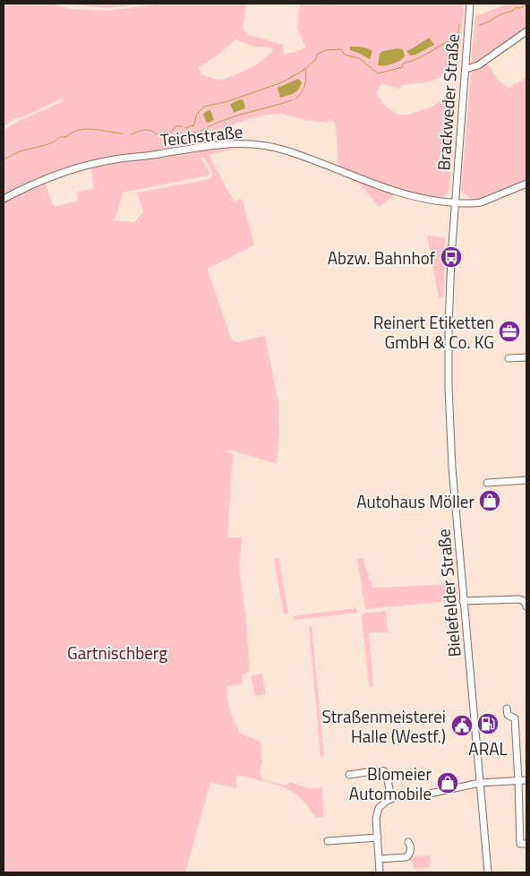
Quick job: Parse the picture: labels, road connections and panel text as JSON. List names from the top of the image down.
{
  "streets": {
    "street": ["Brackweder Straße", "Teichstraße", "Bielefelder Straße"]
  },
  "crossings": [
    ["Brackweder Straße", "Teichstraße"],
    ["Brackweder Straße", "Bielefelder Straße"],
    ["Teichstraße", "Bielefelder Straße"]
  ],
  "parks": ["Gartnischberg"],
  "places": {
    "bus stop": ["Abzw. Bahnhof"],
    "office": ["Reinert Etiketten GmbH & Co. KG"],
    "shop": ["Autohaus Möller", "Blomeier Automobile"],
    "fuel station": ["ARAL"],
    "public building": ["Straßenmeisterei Halle (Westf.)"]
  }
}
